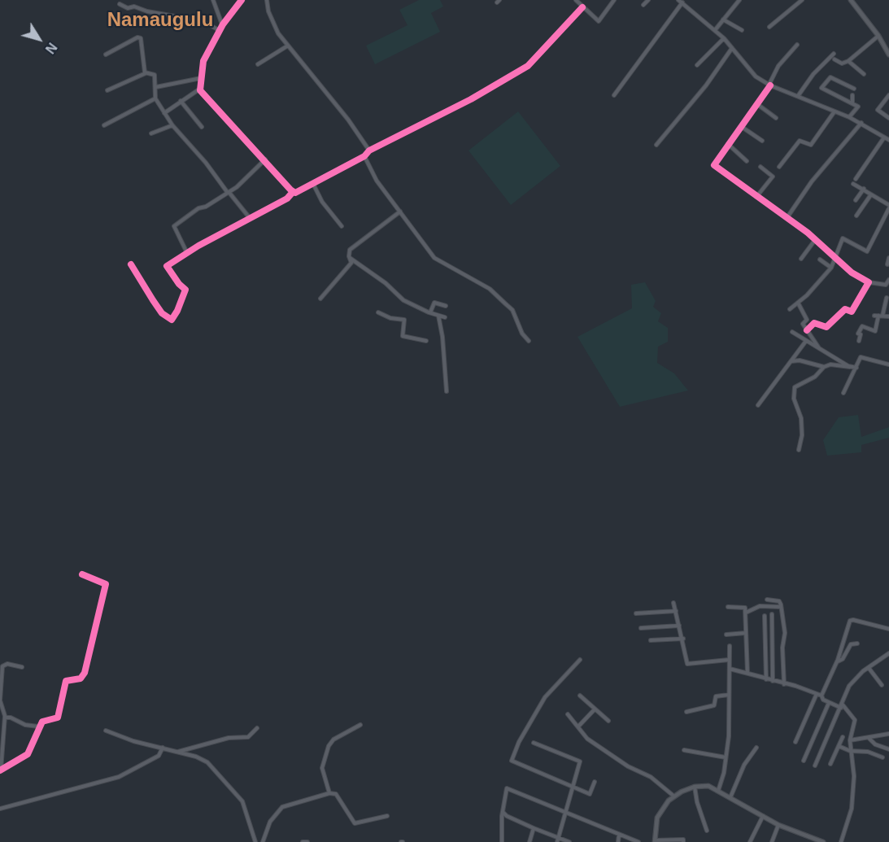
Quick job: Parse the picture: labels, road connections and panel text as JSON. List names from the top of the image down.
{
  "districts": ["Namaugulu"],
  "north": "bottom right"
}
